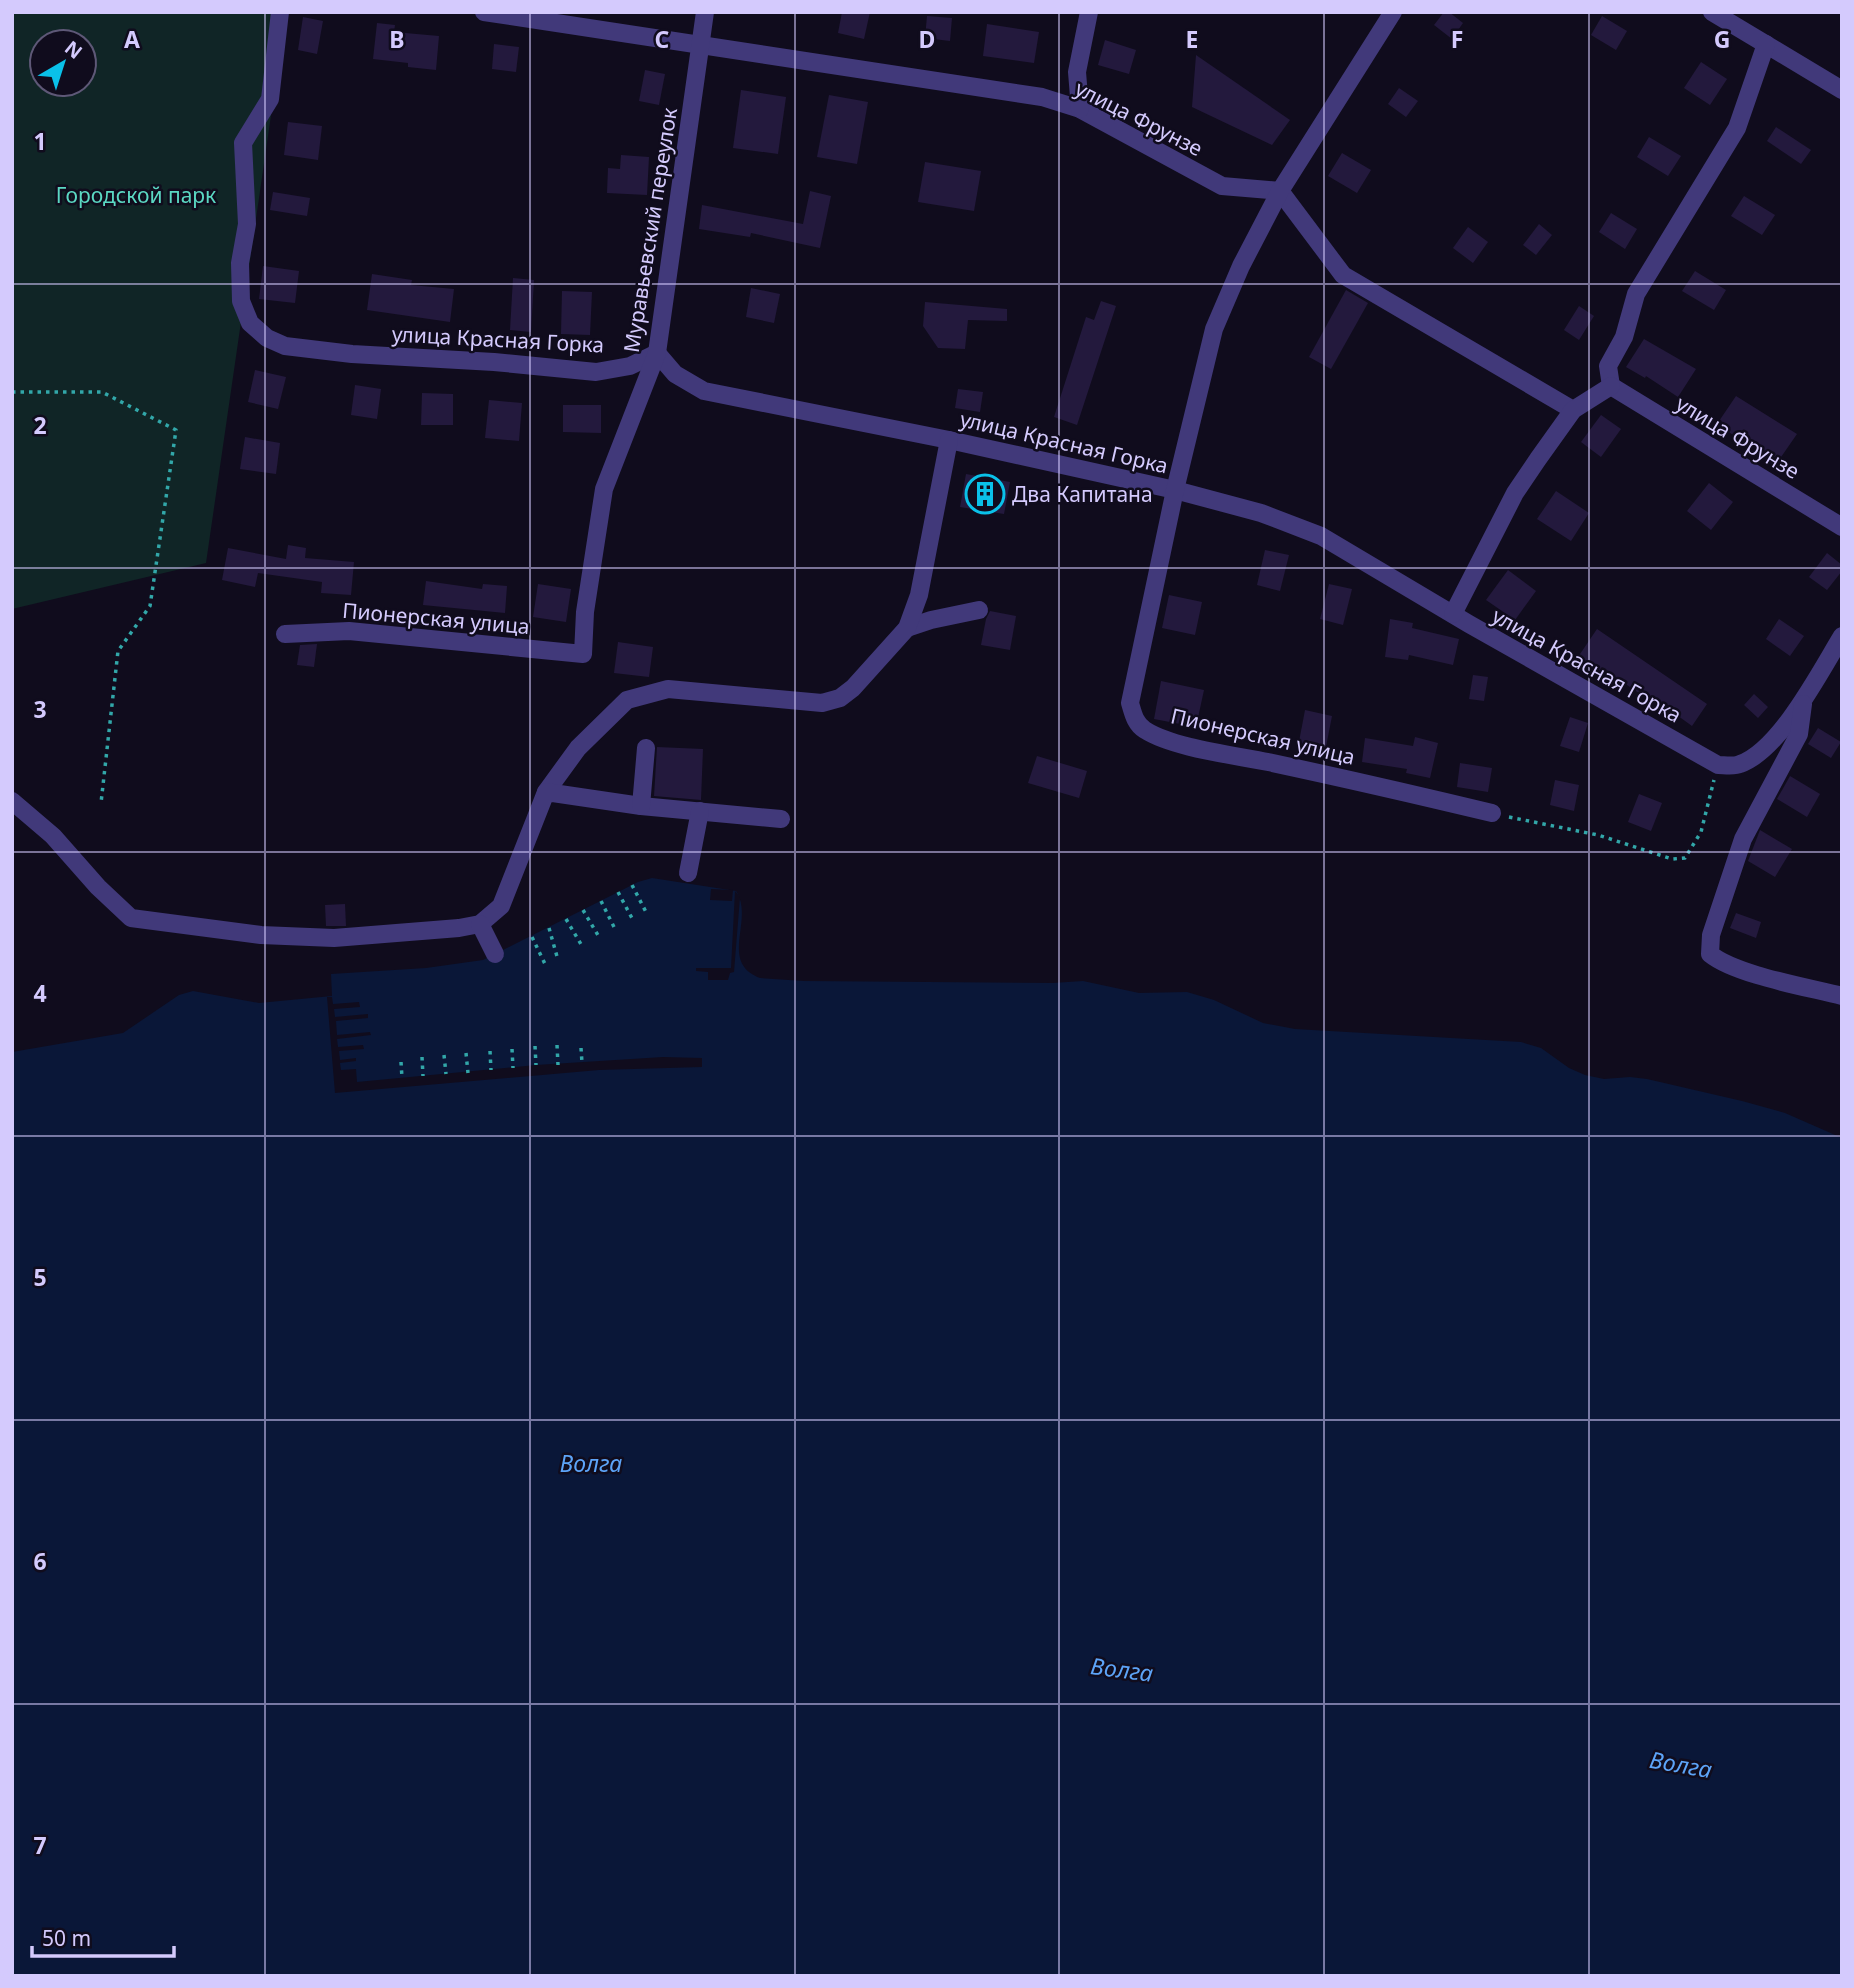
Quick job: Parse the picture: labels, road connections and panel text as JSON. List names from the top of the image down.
{
  "streets": {
    "street": [
      "улица Фрунзе",
      "Муравьевский переулок",
      "улица Красная Горка",
      "Пионерская улица"
    ]
  },
  "crossings": [
    ["улица Фрунзе", "Муравьевский переулок"],
    ["улица Фрунзе", "Пионерская улица"],
    ["Муравьевский переулок", "улица Красная Горка"],
    ["Муравьевский переулок", "Пионерская улица"],
    ["улица Красная Горка", "Пионерская улица"]
  ],
  "water": ["Волга"],
  "parks": ["Городской парк"],
  "places": {
    "building": ["Два Капитана"]
  },
  "scale_bar": "50 m",
  "north": "top right",
  "grid": {
    "columns": [
      "A",
      "B",
      "C",
      "D",
      "E",
      "F",
      "G"
    ],
    "rows": [
      "1",
      "2",
      "3",
      "4",
      "5",
      "6",
      "7"
    ]
  }
}
